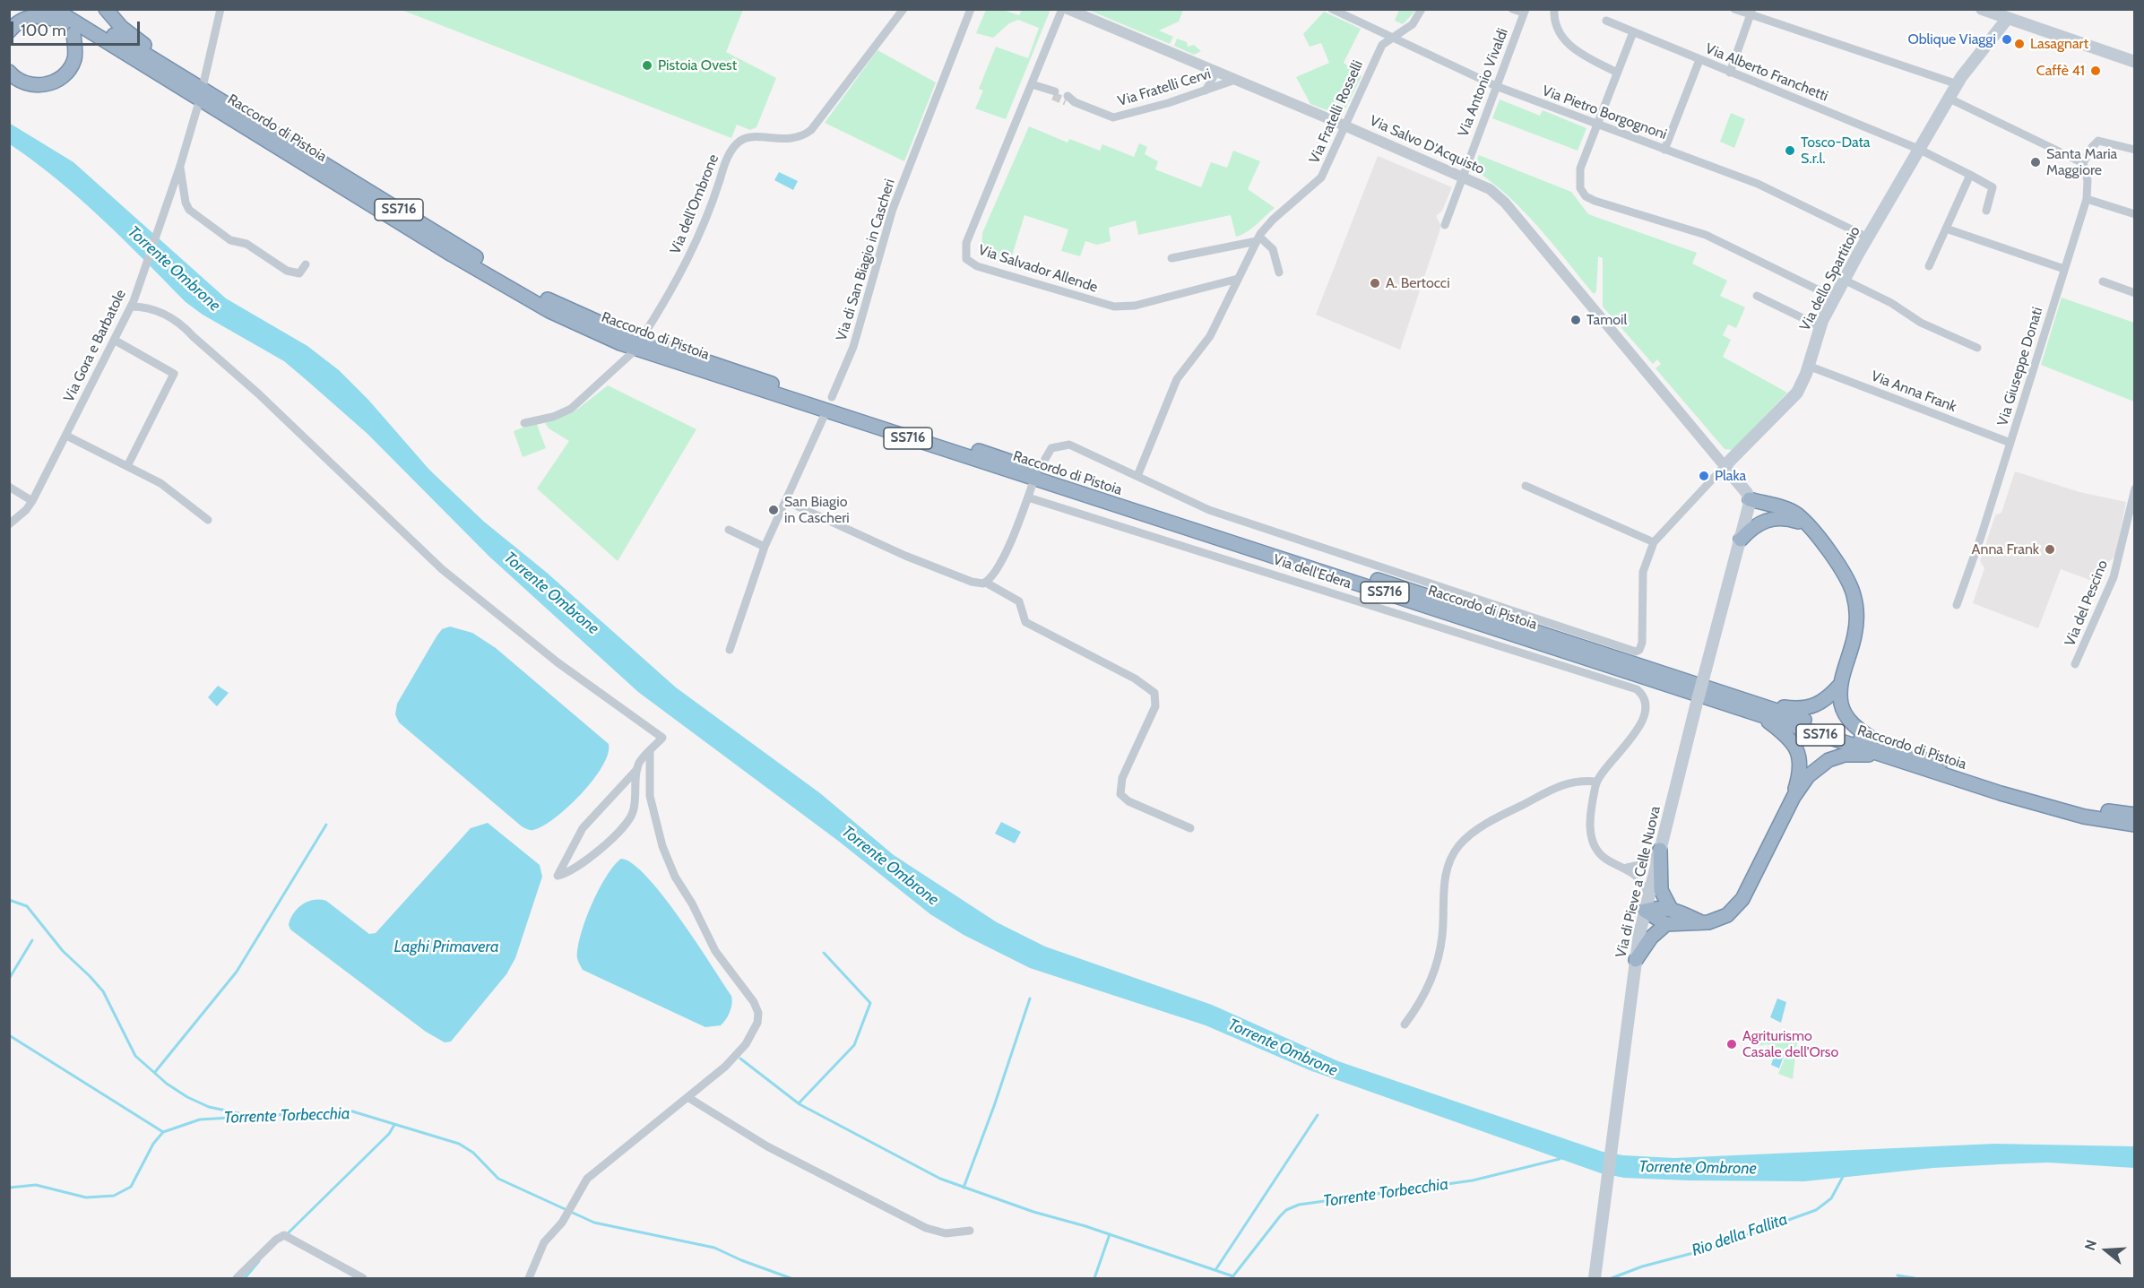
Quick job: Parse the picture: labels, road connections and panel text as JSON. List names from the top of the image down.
{
  "streets": {
    "highway": ["Raccordo di Pistoia", "SS716"],
    "main road": ["Via Salvo D'Acquisto", "Via dello Spartitoio", "Via di Pieve a Celle Nuova"],
    "street": [
      "Via Alberto Franchetti",
      "Via Antonio Vivaldi",
      "Via Fratelli Cervi",
      "Via Fratelli Rosselli",
      "Via Pietro Borgognoni",
      "Via dell'Ombrone",
      "Via di San Biagio in Cascheri",
      "Via Salvador Allende",
      "Via Gora e Barbatole",
      "Via Giuseppe Donati",
      "Via Anna Frank",
      "Via dell'Edera",
      "Via del Pescino"
    ]
  },
  "crossings": [
    ["Via Alberto Franchetti", "Via dello Spartitoio"],
    ["Via Antonio Vivaldi", "Via Pietro Borgognoni"],
    ["Via Antonio Vivaldi", "Via Salvo D'Acquisto"],
    ["Via Fratelli Cervi", "Via Salvo D'Acquisto"],
    ["Via Fratelli Rosselli", "Via Pietro Borgognoni"],
    ["Via Fratelli Rosselli", "Via Salvo D'Acquisto"],
    ["Via Fratelli Rosselli", "Via Salvador Allende"],
    ["Via Fratelli Rosselli", "Via dell'Edera"],
    ["Via Pietro Borgognoni", "Via dello Spartitoio"],
    ["Via Salvo D'Acquisto", "Via dello Spartitoio"],
    ["Via Salvo D'Acquisto", "Via di Pieve a Celle Nuova"],
    ["Via dello Spartitoio", "Via Anna Frank"],
    ["Via dello Spartitoio", "Via dell'Edera"],
    ["Via Giuseppe Donati", "Via Anna Frank"]
  ],
  "water": [
    "Torrente Ombrone",
    "Laghi Primavera",
    "Torrente Torbecchia",
    "Rio della Fallita"
  ],
  "places": [
    "Oblique Viaggi",
    "Lasagnart",
    "Pistoia Ovest",
    "Caffè 41",
    "Tosco-Data S.r.l.",
    "Santa Maria Maggiore",
    "A. Bertocci",
    "Tamoil",
    "Plaka",
    "San Biagio in Cascheri",
    "Anna Frank",
    "Agriturismo Casale dell'Orso"
  ],
  "scale_bar": "100 m",
  "north": "left"
}
